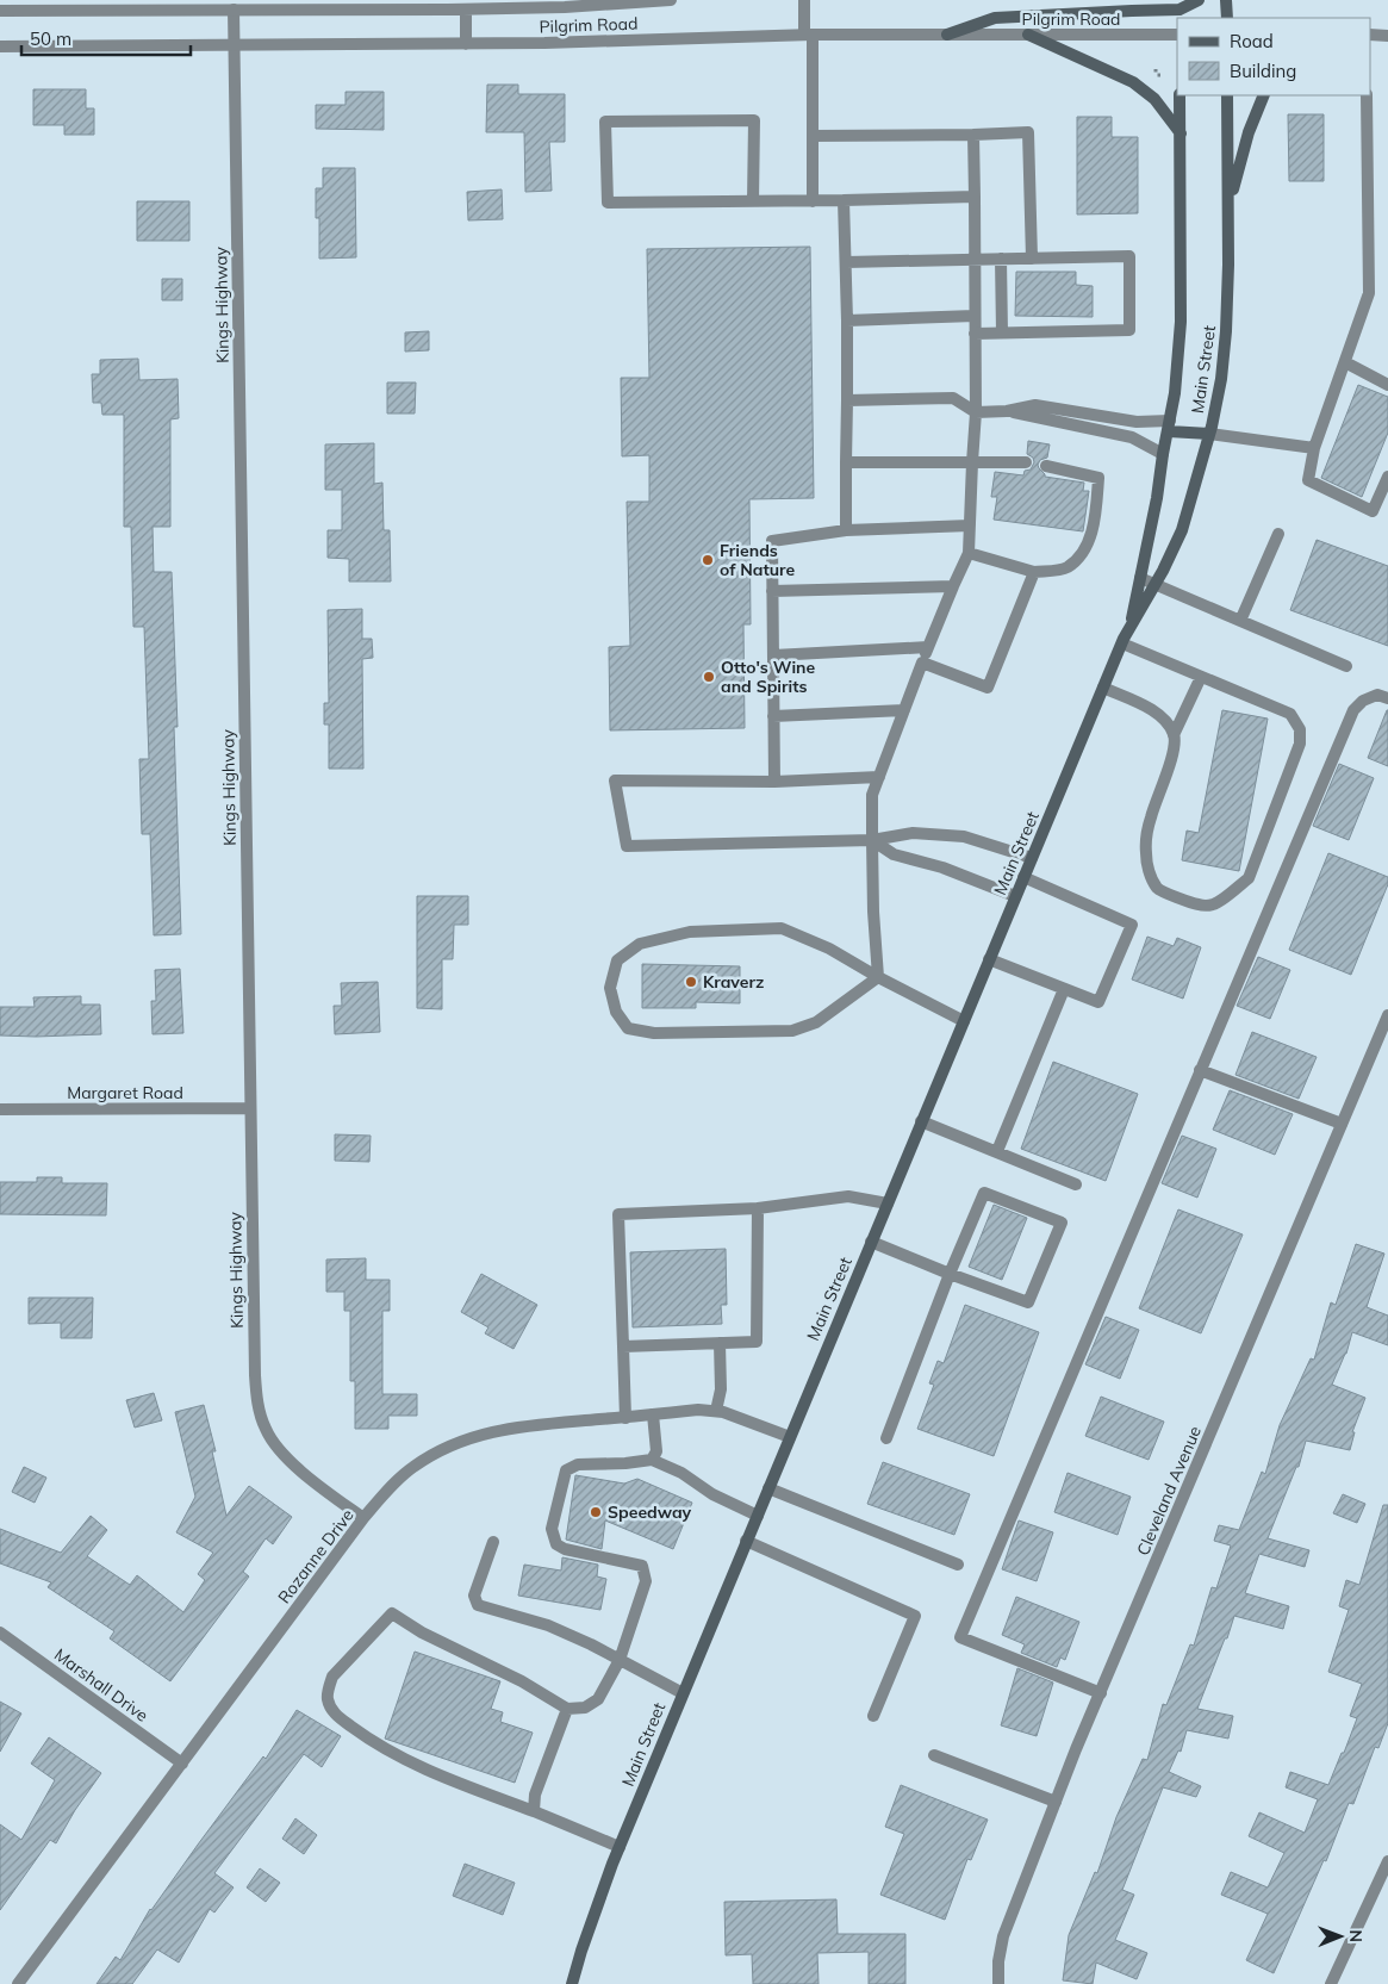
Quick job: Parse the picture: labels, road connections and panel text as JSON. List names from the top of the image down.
{
  "streets": {
    "main road": ["Main Street"],
    "street": [
      "Pilgrim Road",
      "Kings Highway",
      "Margaret Road",
      "Cleveland Avenue",
      "Rozanne Drive",
      "Marshall Drive"
    ]
  },
  "crossings": [
    ["Pilgrim Road", "Kings Highway"],
    ["Kings Highway", "Margaret Road"],
    ["Kings Highway", "Rozanne Drive"],
    ["Main Street", "Rozanne Drive"],
    ["Rozanne Drive", "Marshall Drive"]
  ],
  "places": [
    "Friends of Nature",
    "Otto's Wine and Spirits",
    "Kraverz",
    "Speedway"
  ],
  "legend": ["Road", "Building"],
  "scale_bar": "50 m",
  "north": "right"
}
